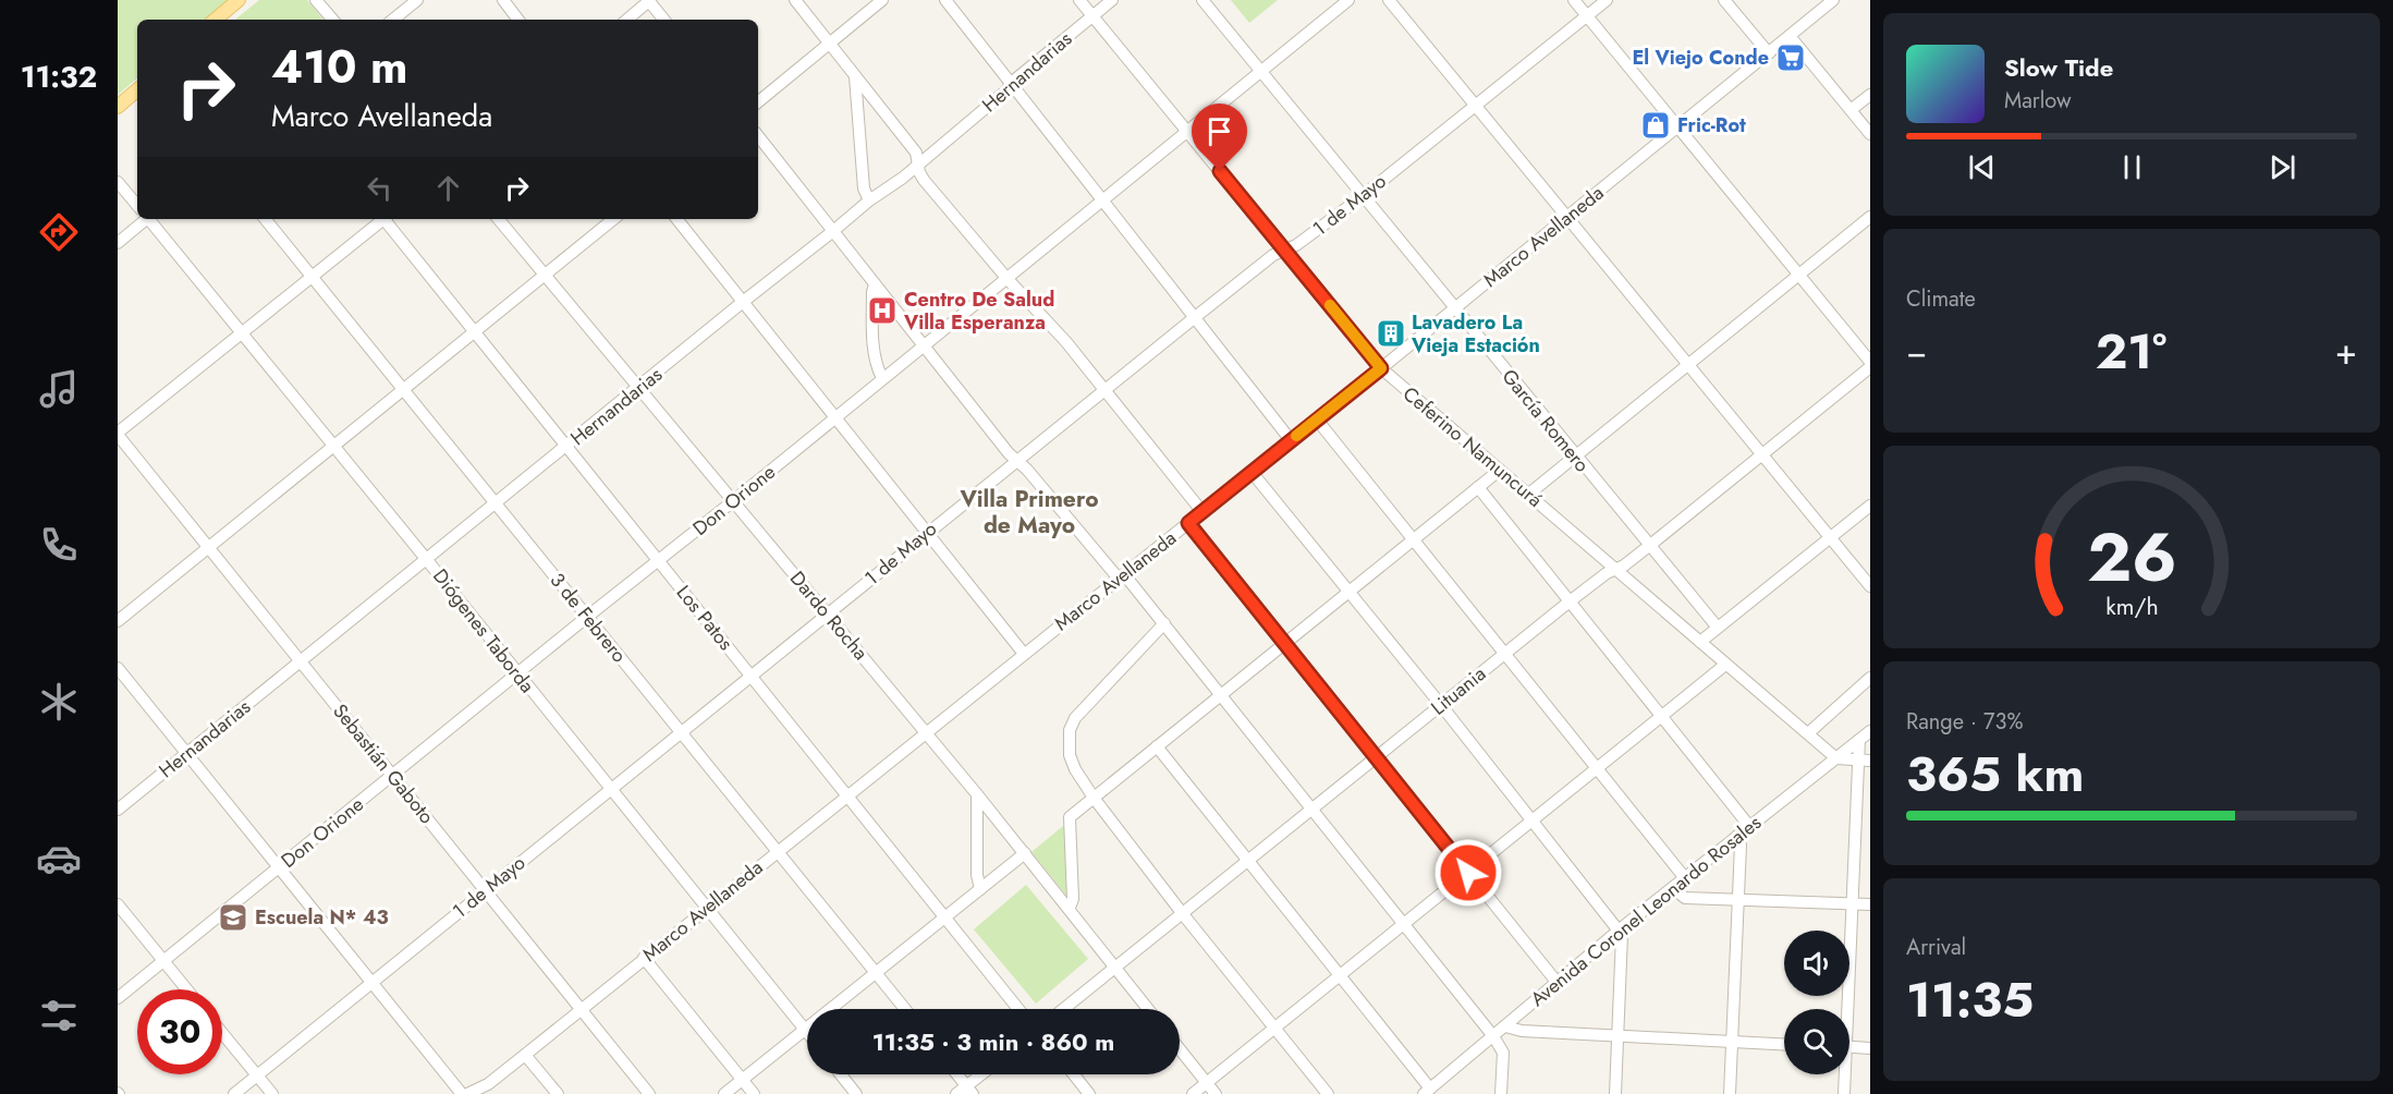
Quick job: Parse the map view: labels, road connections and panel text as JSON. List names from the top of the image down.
{
  "streets": {
    "street": [
      "Hernandarias",
      "1 de Mayo",
      "Marco Avellaneda",
      "García Romero",
      "Ceferino Namuncurá",
      "Don Orione",
      "Dardo Rocha",
      "3 de Febrero",
      "Los Patos",
      "Diógenes Taborda",
      "Lituania",
      "Sebastián Gaboto",
      "Avenida Coronel Leonardo Rosales"
    ]
  },
  "crossings": [
    ["Hernandarias", "Ceferino Namuncurá"],
    ["Hernandarias", "Dardo Rocha"],
    ["Hernandarias", "3 de Febrero"],
    ["Hernandarias", "Los Patos"],
    ["Hernandarias", "Diógenes Taborda"],
    ["Hernandarias", "Sebastián Gaboto"],
    ["1 de Mayo", "García Romero"],
    ["1 de Mayo", "Ceferino Namuncurá"],
    ["1 de Mayo", "Dardo Rocha"],
    ["1 de Mayo", "3 de Febrero"],
    ["1 de Mayo", "Los Patos"],
    ["1 de Mayo", "Diógenes Taborda"],
    ["1 de Mayo", "Sebastián Gaboto"],
    ["Marco Avellaneda", "García Romero"],
    ["Marco Avellaneda", "Ceferino Namuncurá"],
    ["Marco Avellaneda", "Dardo Rocha"],
    ["Marco Avellaneda", "3 de Febrero"],
    ["Marco Avellaneda", "Los Patos"],
    ["Marco Avellaneda", "Diógenes Taborda"],
    ["Marco Avellaneda", "Sebastián Gaboto"],
    ["García Romero", "Don Orione"],
    ["García Romero", "Lituania"],
    ["Ceferino Namuncurá", "Don Orione"],
    ["Ceferino Namuncurá", "Lituania"],
    ["Ceferino Namuncurá", "Avenida Coronel Leonardo Rosales"],
    ["Don Orione", "Dardo Rocha"],
    ["Don Orione", "3 de Febrero"],
    ["Don Orione", "Los Patos"],
    ["Don Orione", "Diógenes Taborda"],
    ["Don Orione", "Sebastián Gaboto"],
    ["Dardo Rocha", "Lituania"]
  ],
  "districts": ["Villa Primero de Mayo"],
  "places": {
    "supermarket": ["El Viejo Conde"],
    "shop": ["Fric-Rot"],
    "hospital": ["Centro De Salud Villa Esperanza"],
    "building": ["Lavadero La Vieja Estación"],
    "school or university": ["Escuela N* 43"]
  },
  "page": {
    "tabs": "11:32",
    "turn": ["410 m", "Marco Avellaneda"],
    "song": ["Slow Tide", "Marlow"],
    "tile": [
      "Climate",
      ["Range · 73%", "365 km"],
      ["Arrival", "11:35"]
    ],
    "heat": ["−", "21°", "+"],
    "limit": "30",
    "trip": "11:35 · 3 min · 860 m",
    "gauge": ["26", "km/h"]
  }
}
